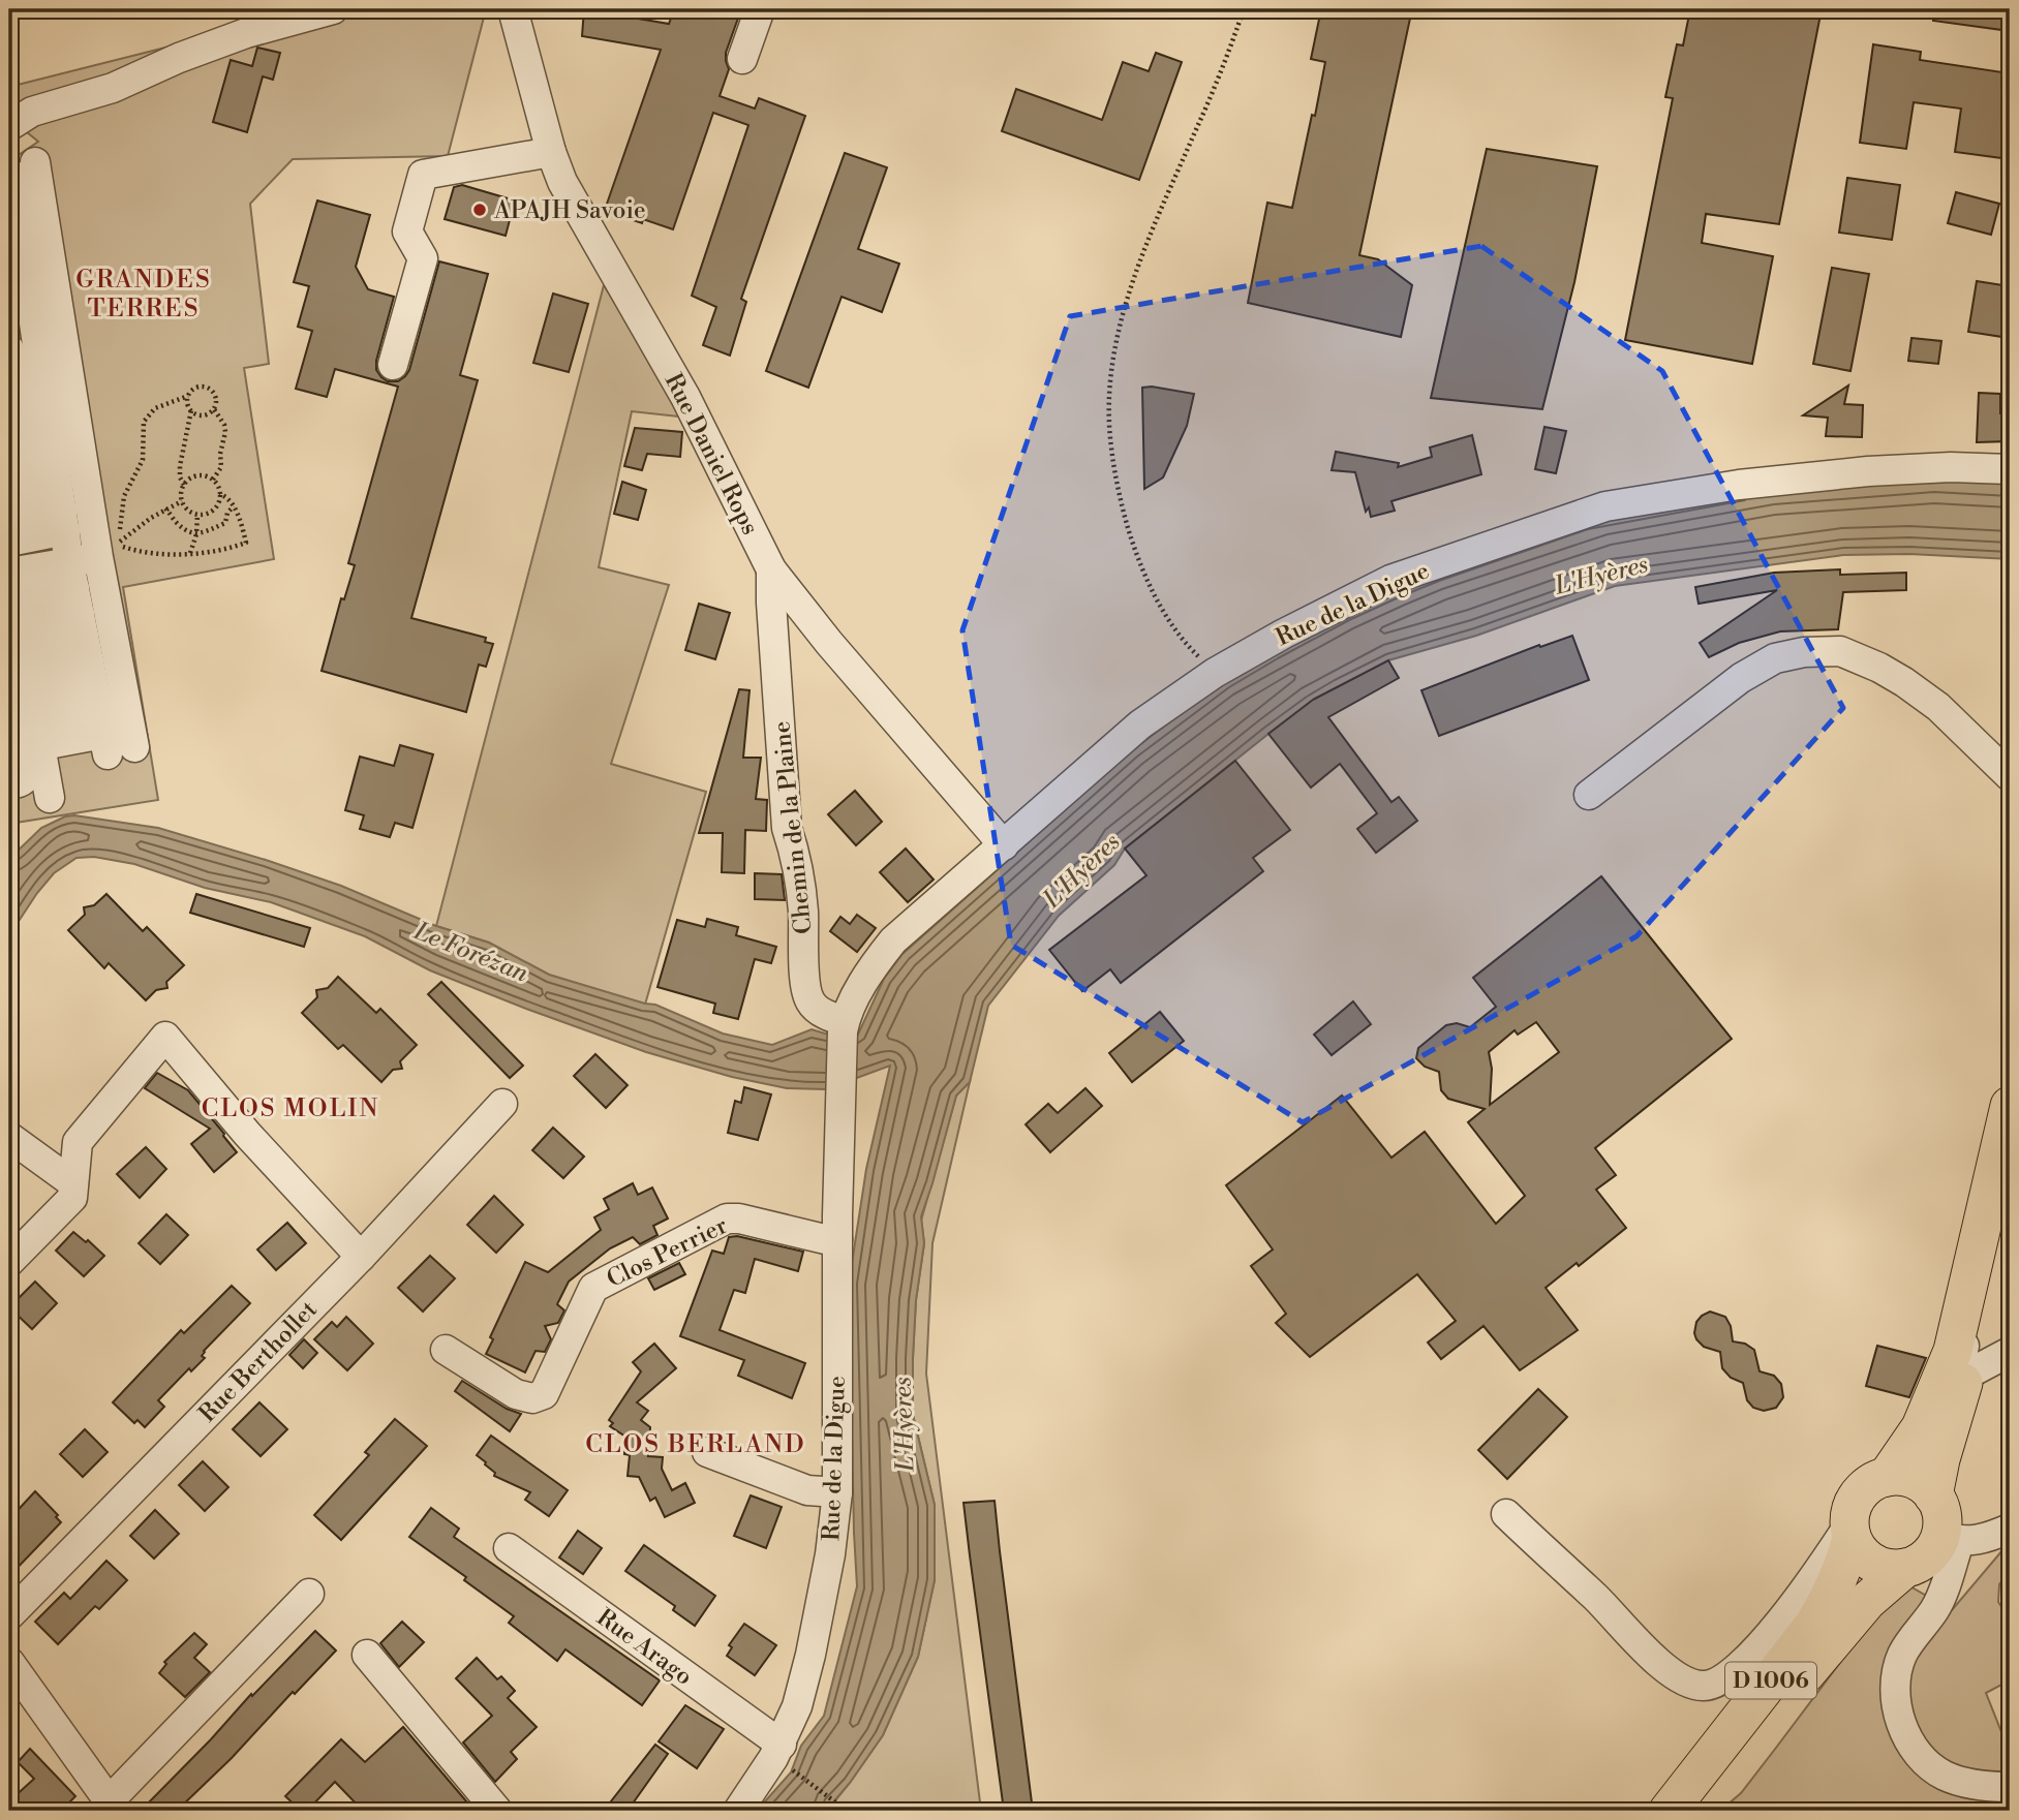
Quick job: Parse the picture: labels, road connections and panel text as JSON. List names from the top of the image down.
{
  "streets": {
    "main road": ["D 1006"],
    "street": [
      "Rue Daniel Rops",
      "Rue de la Digue",
      "Chemin de la Plaine",
      "Clos Perrier",
      "Rue Berthollet",
      "Rue Arago"
    ]
  },
  "crossings": [
    ["Rue Daniel Rops", "Rue de la Digue"],
    ["Rue Daniel Rops", "Chemin de la Plaine"],
    ["Rue de la Digue", "Chemin de la Plaine"],
    ["Rue de la Digue", "Clos Perrier"],
    ["Rue de la Digue", "Rue Arago"]
  ],
  "districts": ["GRANDES TERRES", "CLOS MOLIN", "CLOS BERLAND"],
  "water": ["L'Hyères", "Le Forézan"],
  "places": ["APAJH Savoie"]
}
